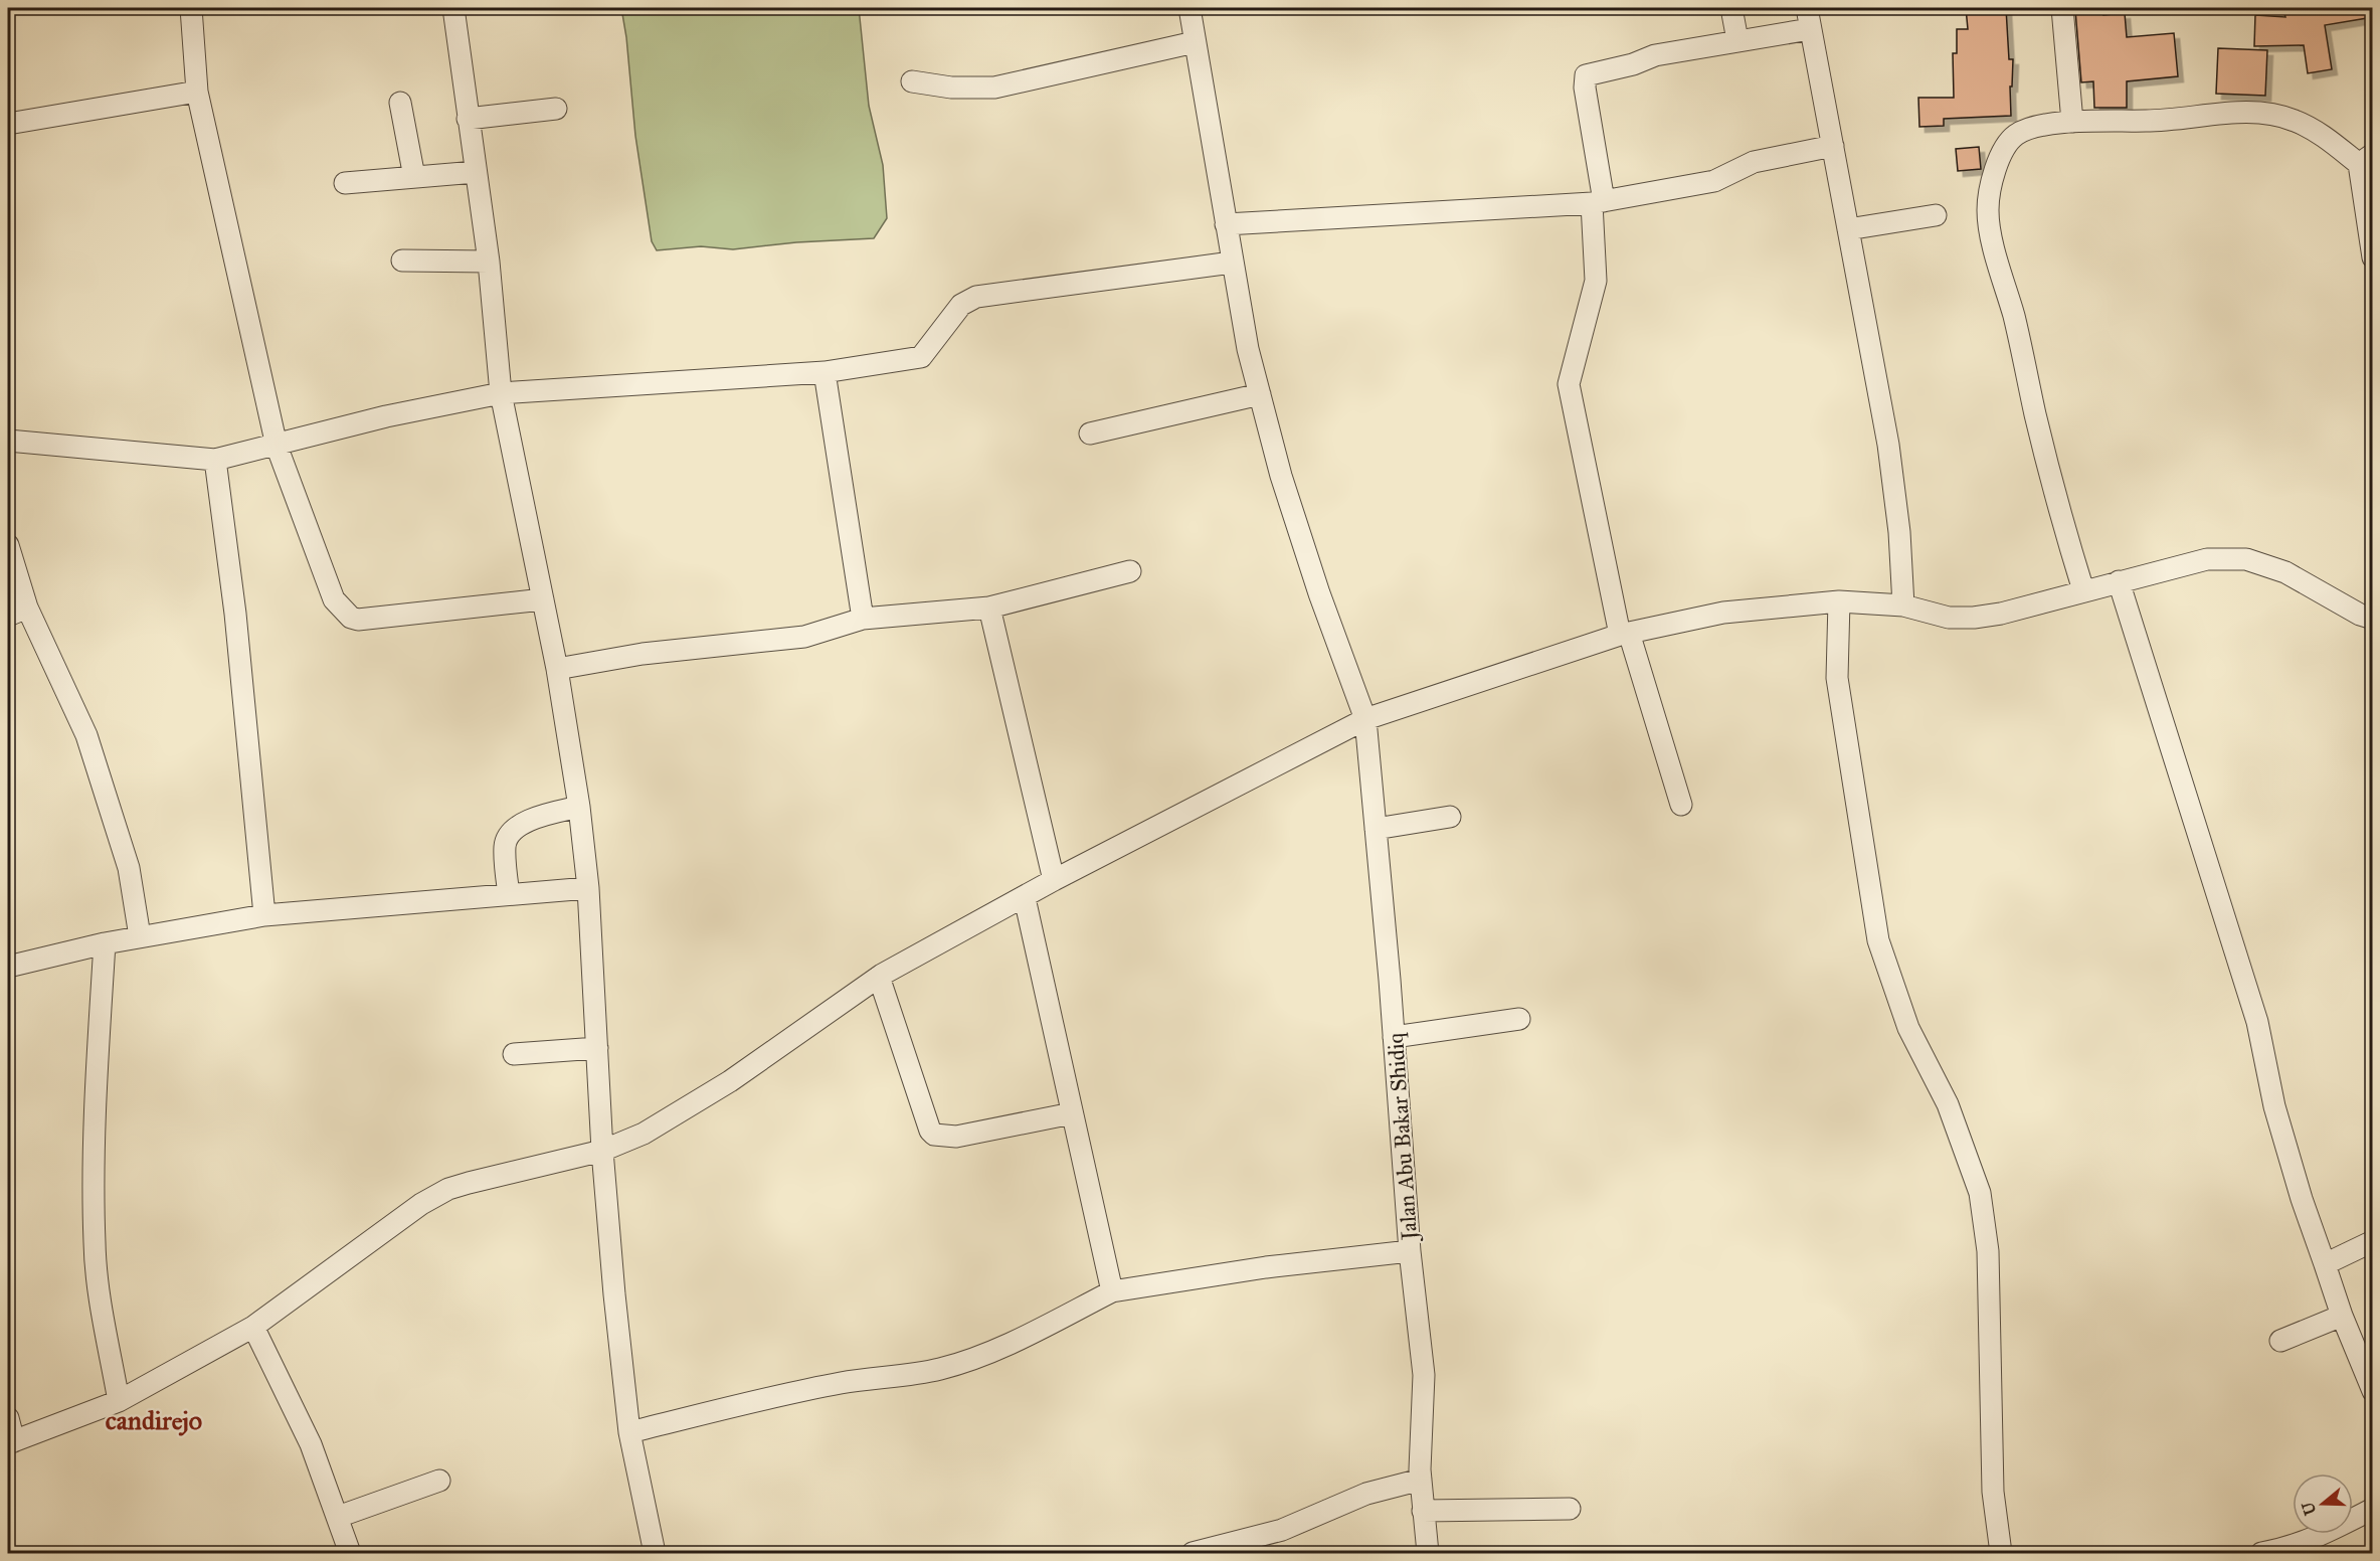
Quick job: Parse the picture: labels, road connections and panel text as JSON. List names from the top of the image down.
{
  "streets": {
    "street": ["Jalan Abu Bakar Shidiq"]
  },
  "districts": ["candirejo"],
  "north": "left"
}
